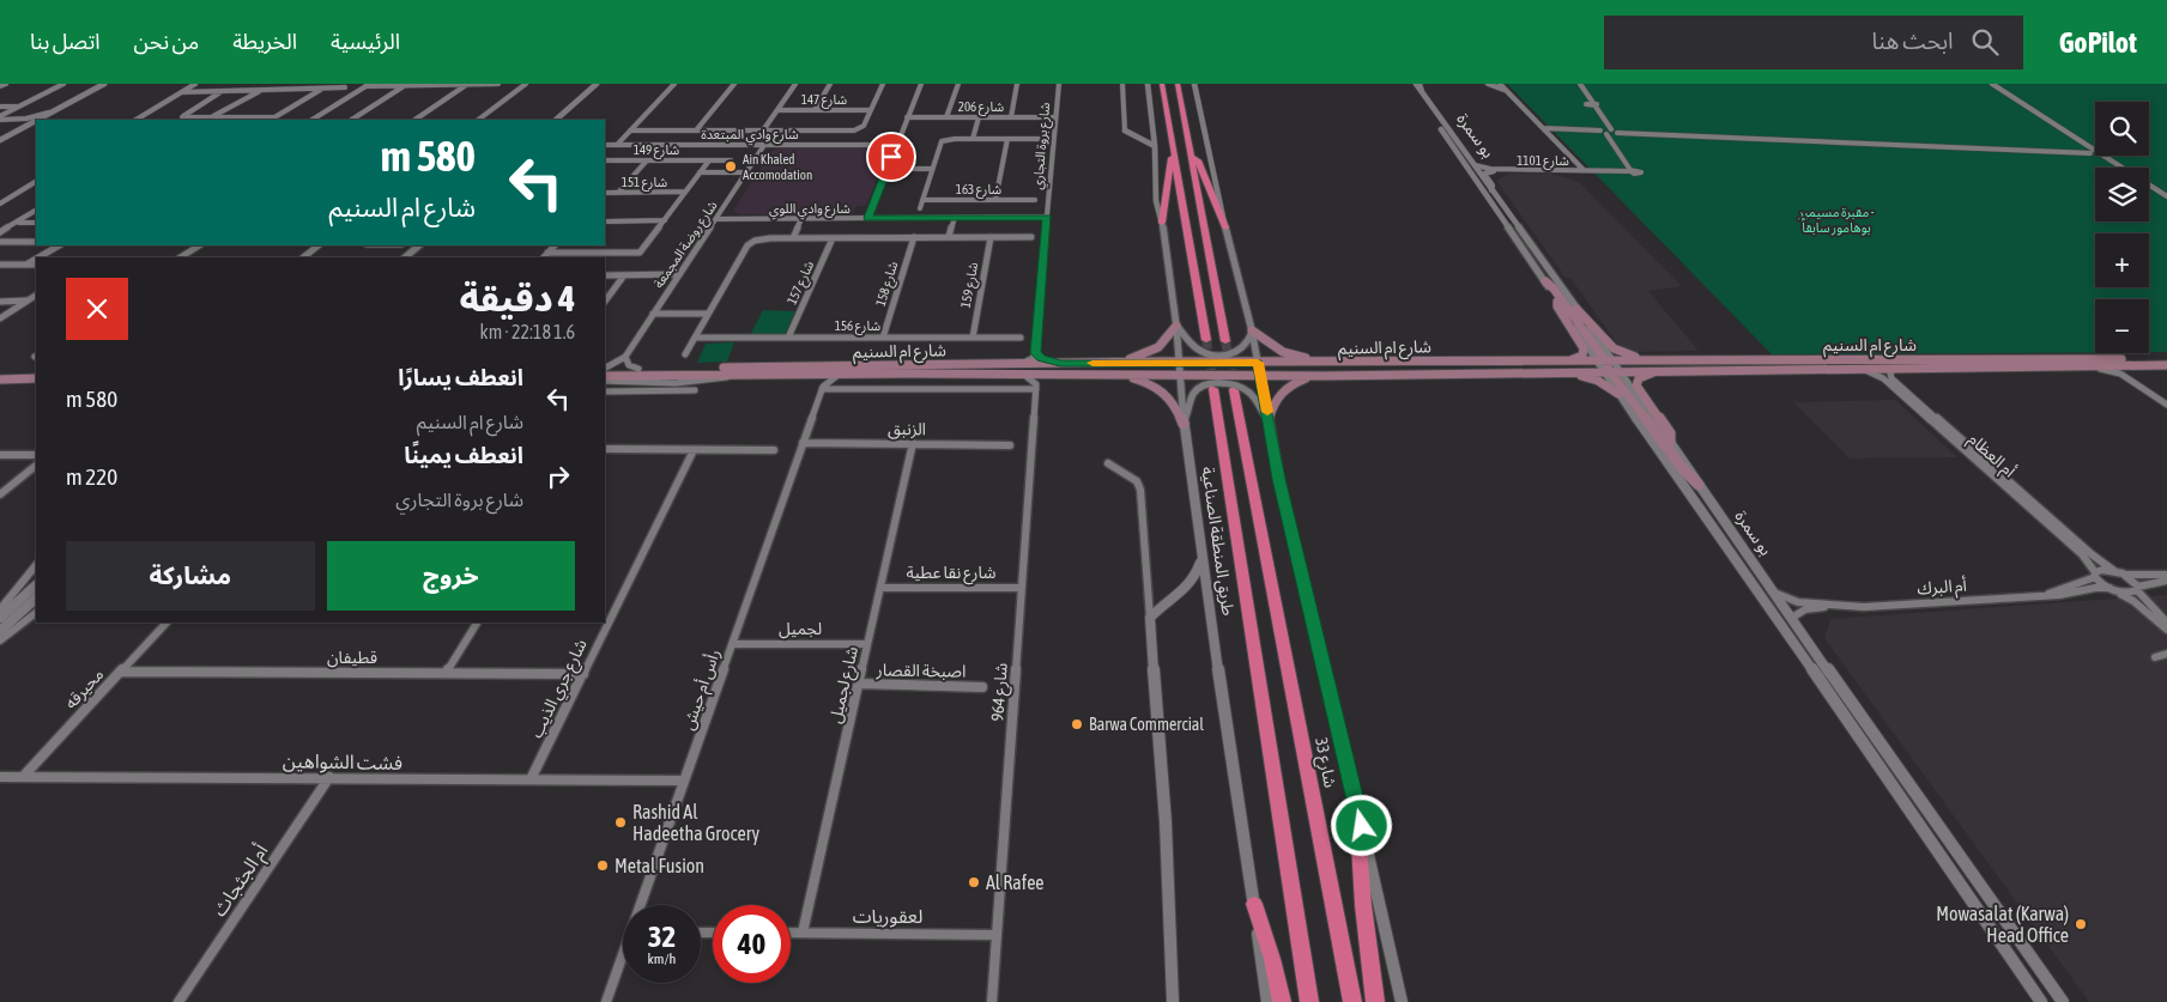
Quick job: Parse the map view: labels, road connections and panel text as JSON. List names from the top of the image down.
{
  "streets": {
    "highway": ["شارع 33"],
    "main road": ["شارع ام السنيم"],
    "street": [
      "شارع 147",
      "شارع 206",
      "شارع وادي المبتعدة",
      "بو سمرة",
      "شارع بروة التجاري",
      "شارع 149",
      "شارع 1101",
      "شارع 151",
      "شارع 163",
      "شارع وادي اللوي",
      "شارع روضة المجمعة",
      "شارع 157",
      "شارع 158",
      "شارع 159",
      "شارع 156",
      "الزنبق",
      "أم العظام",
      "طريق المنطقة الصناعية",
      "شارع نقا عطية",
      "أم البرك",
      "لجميل",
      "قطيفان",
      "اصبخة القصار",
      "شارع لجميل",
      "محيرقه",
      "شارع جري الذيب",
      "رأس أم حيش",
      "شارع 964",
      "فشت الشواهين",
      "أم الجثجاث",
      "لعقوريات"
    ]
  },
  "crossings": [
    ["شارع 206", "شارع بروة التجاري"],
    ["شارع وادي المبتعدة", "شارع روضة المجمعة"],
    ["بو سمرة", "شارع 1101"],
    ["بو سمرة", "شارع ام السنيم"],
    ["بو سمرة", "أم البرك"],
    ["شارع بروة التجاري", "شارع وادي اللوي"],
    ["شارع وادي اللوي", "شارع روضة المجمعة"],
    ["شارع 157", "شارع 156"],
    ["شارع 158", "شارع 156"],
    ["شارع 159", "شارع 156"],
    ["شارع ام السنيم", "أم العظام"],
    ["شارع ام السنيم", "طريق المنطقة الصناعية"],
    ["شارع ام السنيم", "شارع 33"],
    ["الزنبق", "شارع لجميل"],
    ["الزنبق", "رأس أم حيش"],
    ["أم العظام", "أم البرك"],
    ["شارع نقا عطية", "شارع لجميل"],
    ["شارع نقا عطية", "شارع 964"],
    ["لجميل", "شارع لجميل"],
    ["لجميل", "رأس أم حيش"],
    ["قطيفان", "محيرقه"],
    ["قطيفان", "شارع جري الذيب"],
    ["اصبخة القصار", "شارع لجميل"],
    ["شارع لجميل", "لعقوريات"],
    ["محيرقه", "فشت الشواهين"],
    ["شارع جري الذيب", "فشت الشواهين"],
    ["رأس أم حيش", "فشت الشواهين"],
    ["شارع 964", "لعقوريات"],
    ["فشت الشواهين", "أم الجثجاث"]
  ],
  "parks": ["مقبرة مسيمير - بوهامور سابقاً"],
  "places": [
    "Ain Khaled Accomodation",
    "Barwa Commercial",
    "Rashid Al Hadeetha Grocery",
    "Metal Fusion",
    "Al Rafee",
    "Mowasalat (Karwa) Head Office"
  ],
  "page": {
    "header": "GoPilot",
    "search": "ابحث هنا",
    "nav": [
      "الرئيسية",
      "الخريطة",
      "من نحن",
      "اتصل بنا"
    ],
    "map_buttons": ["+", "−"],
    "turn": ["580 m", "شارع ام السنيم"],
    "heading": ["4 دقيقة", "1.6 km · 22:18"],
    "list": [
      {
        "name": "انعطف يسارًا",
        "note": "شارع ام السنيم",
        "value": "580 m"
      },
      {
        "name": "انعطف يمينًا",
        "note": "شارع بروة التجاري",
        "value": "220 m"
      }
    ],
    "buttons": ["خروج", "مشاركة"],
    "speed": "32 km/h",
    "limit": "40"
  }
}
